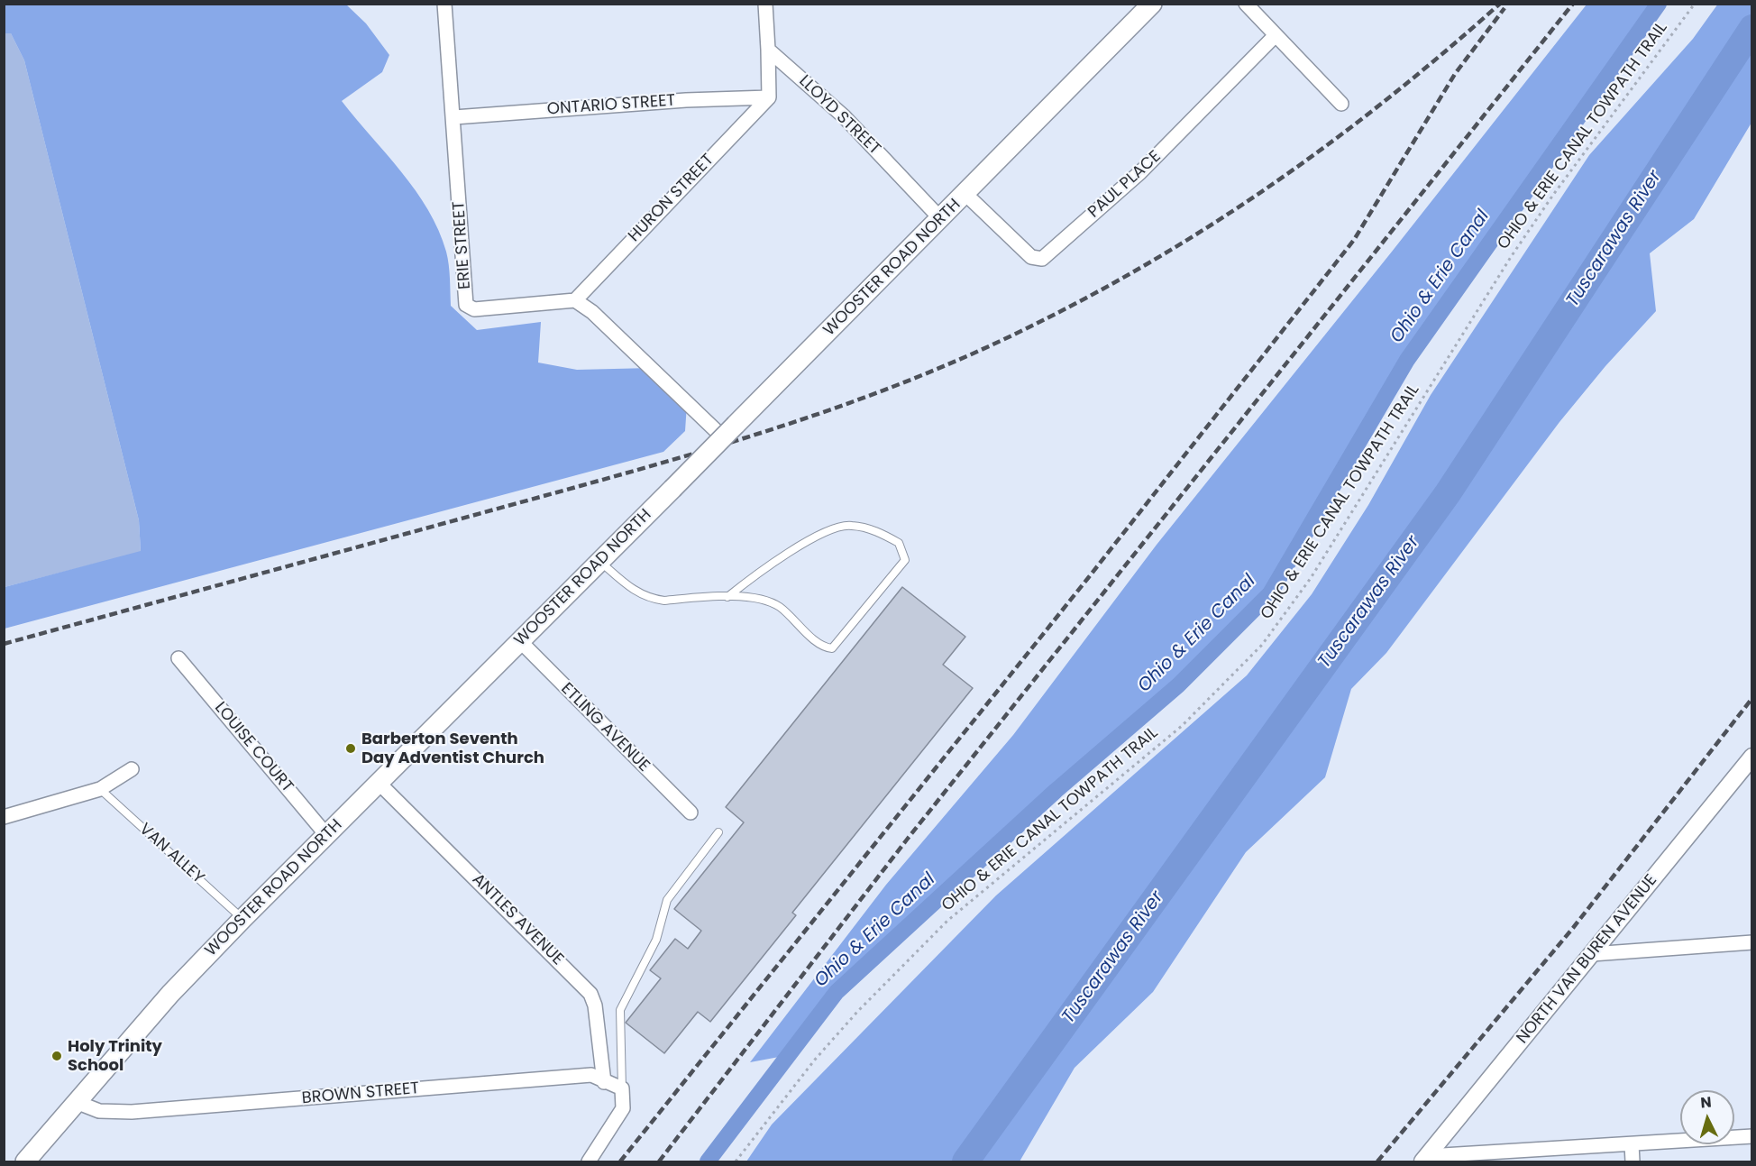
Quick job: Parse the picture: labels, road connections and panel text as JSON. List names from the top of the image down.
{
  "streets": {
    "main road": ["WOOSTER ROAD NORTH"],
    "street": [
      "ONTARIO STREET",
      "LLOYD STREET",
      "PAUL PLACE",
      "HURON STREET",
      "ERIE STREET",
      "ETLING AVENUE",
      "LOUISE COURT",
      "ANTLES AVENUE",
      "NORTH VAN BUREN AVENUE",
      "BROWN STREET"
    ],
    "lane": ["VAN ALLEY"],
    "path": ["OHIO & ERIE CANAL TOWPATH TRAIL"]
  },
  "crossings": [
    ["ONTARIO STREET", "HURON STREET"],
    ["ONTARIO STREET", "ERIE STREET"],
    ["LLOYD STREET", "WOOSTER ROAD NORTH"],
    ["PAUL PLACE", "WOOSTER ROAD NORTH"],
    ["HURON STREET", "ERIE STREET"],
    ["WOOSTER ROAD NORTH", "ETLING AVENUE"],
    ["WOOSTER ROAD NORTH", "LOUISE COURT"],
    ["WOOSTER ROAD NORTH", "VAN ALLEY"],
    ["WOOSTER ROAD NORTH", "ANTLES AVENUE"],
    ["WOOSTER ROAD NORTH", "BROWN STREET"],
    ["ANTLES AVENUE", "BROWN STREET"]
  ],
  "water": ["Tuscarawas River", "Ohio & Erie Canal"],
  "places": ["Barberton Seventh Day Adventist Church", "Holy Trinity School"],
  "north": "top"
}
